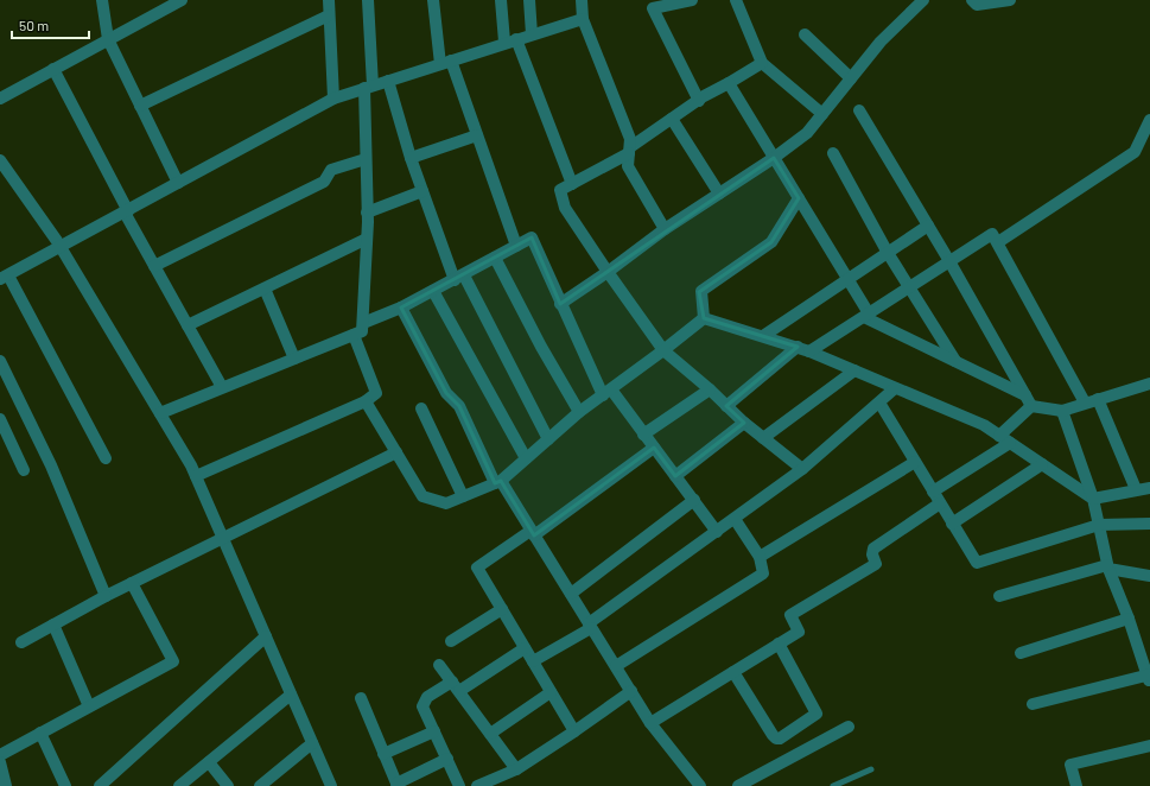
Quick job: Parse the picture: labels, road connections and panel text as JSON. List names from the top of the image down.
{
  "scale_bar": "50 m"
}
